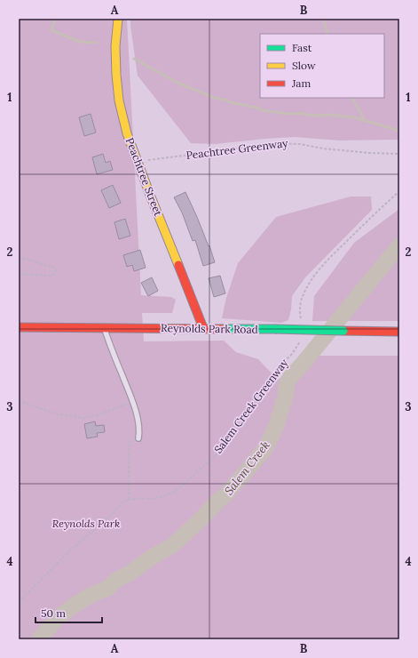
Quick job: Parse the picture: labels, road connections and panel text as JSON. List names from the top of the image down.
{
  "streets": {
    "main road": ["Peachtree Street", "Reynolds Park Road"],
    "path": ["Peachtree Greenway", "Salem Creek Greenway"]
  },
  "crossings": [
    ["Peachtree Greenway", "Peachtree Street"],
    ["Peachtree Street", "Reynolds Park Road"]
  ],
  "water": ["Salem Creek"],
  "parks": ["Reynolds Park"],
  "legend": ["Fast", "Slow", "Jam"],
  "scale_bar": "50 m",
  "grid": {
    "columns": ["A", "B"],
    "rows": [
      "1",
      "2",
      "3",
      "4"
    ]
  }
}
